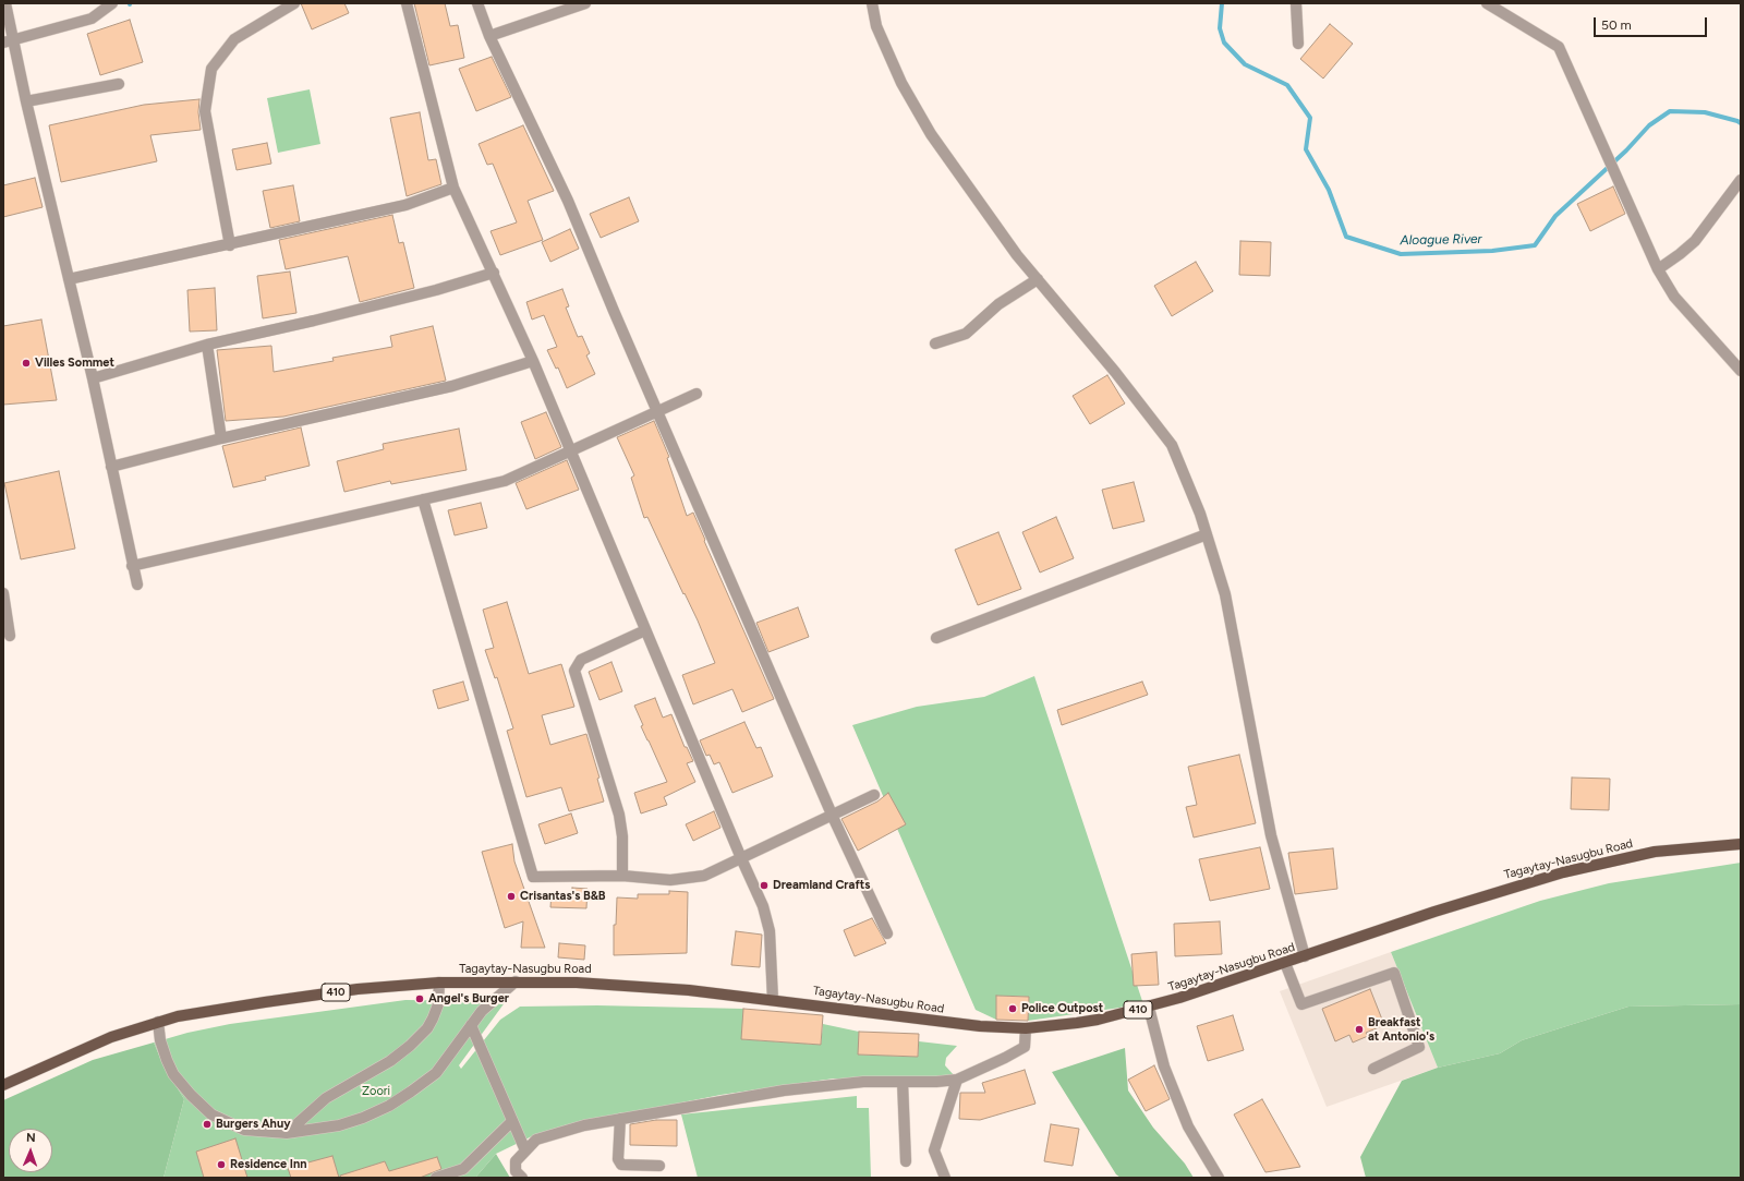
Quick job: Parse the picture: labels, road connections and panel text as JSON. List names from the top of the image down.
{
  "streets": {
    "main road": ["Tagaytay-Nasugbu Road", "410"]
  },
  "water": ["Aloague River"],
  "parks": ["Zoori"],
  "places": [
    "Villes Sommet",
    "Dreamland Crafts",
    "Crisantas's B&B",
    "Angel's Burger",
    "Police Outpost",
    "Breakfast at Antonio's",
    "Burgers Ahuy",
    "Residence Inn"
  ],
  "scale_bar": "50 m",
  "north": "top"
}
